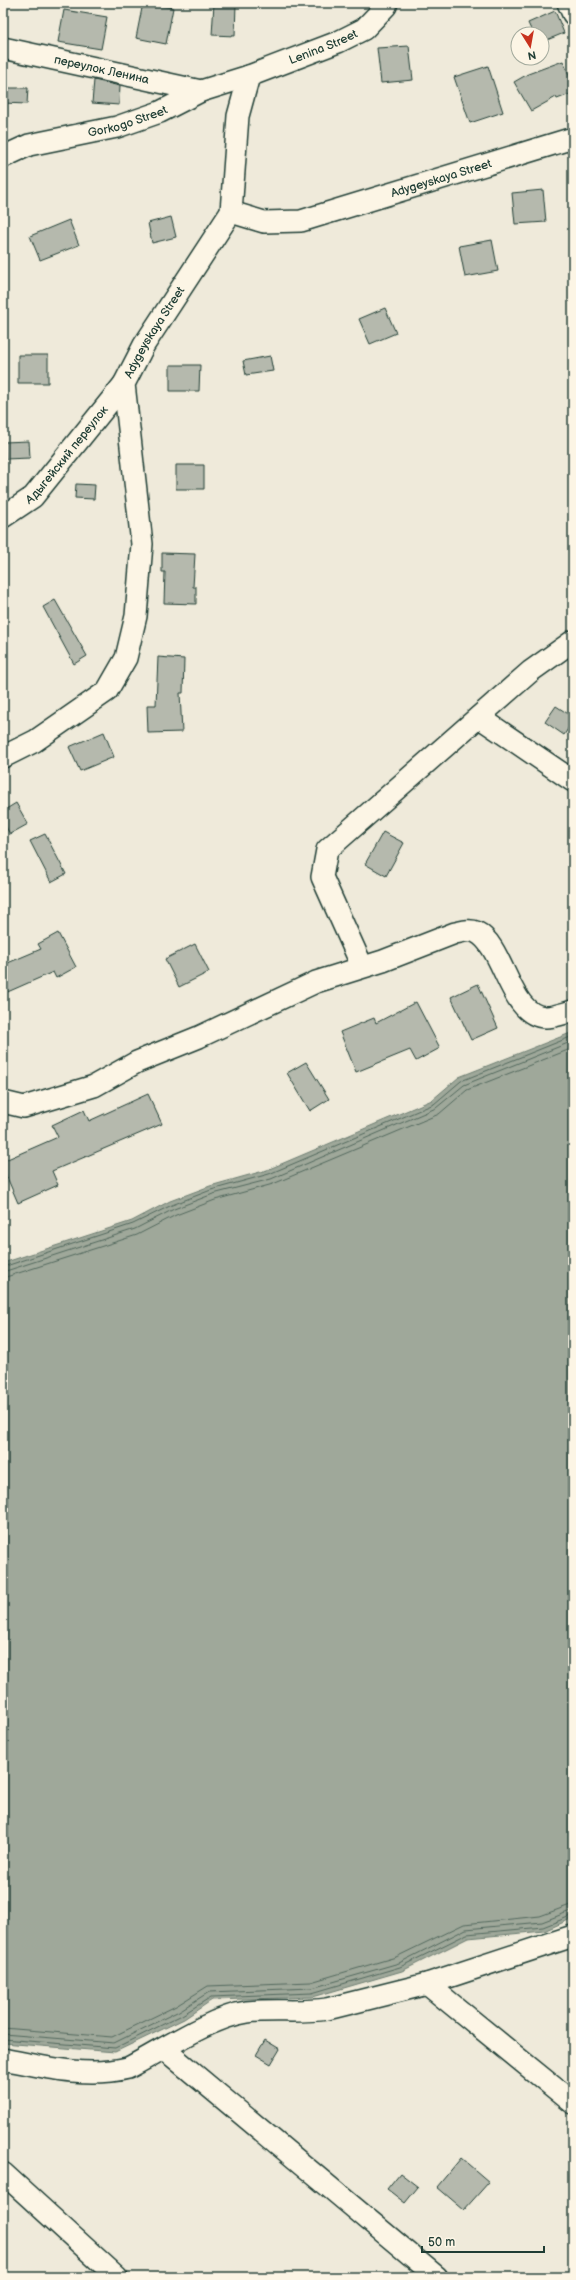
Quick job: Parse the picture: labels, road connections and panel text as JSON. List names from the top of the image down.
{
  "streets": {
    "street": [
      "Lenina Street",
      "переулок Ленина",
      "Gorkogo Street",
      "Adygeyskaya Street",
      "Адыгейский переулок"
    ]
  },
  "crossings": [
    ["Lenina Street", "Gorkogo Street"],
    ["переулок Ленина", "Gorkogo Street"],
    ["Adygeyskaya Street", "Адыгейский переулок"]
  ],
  "scale_bar": "50 m",
  "north": "bottom"
}
